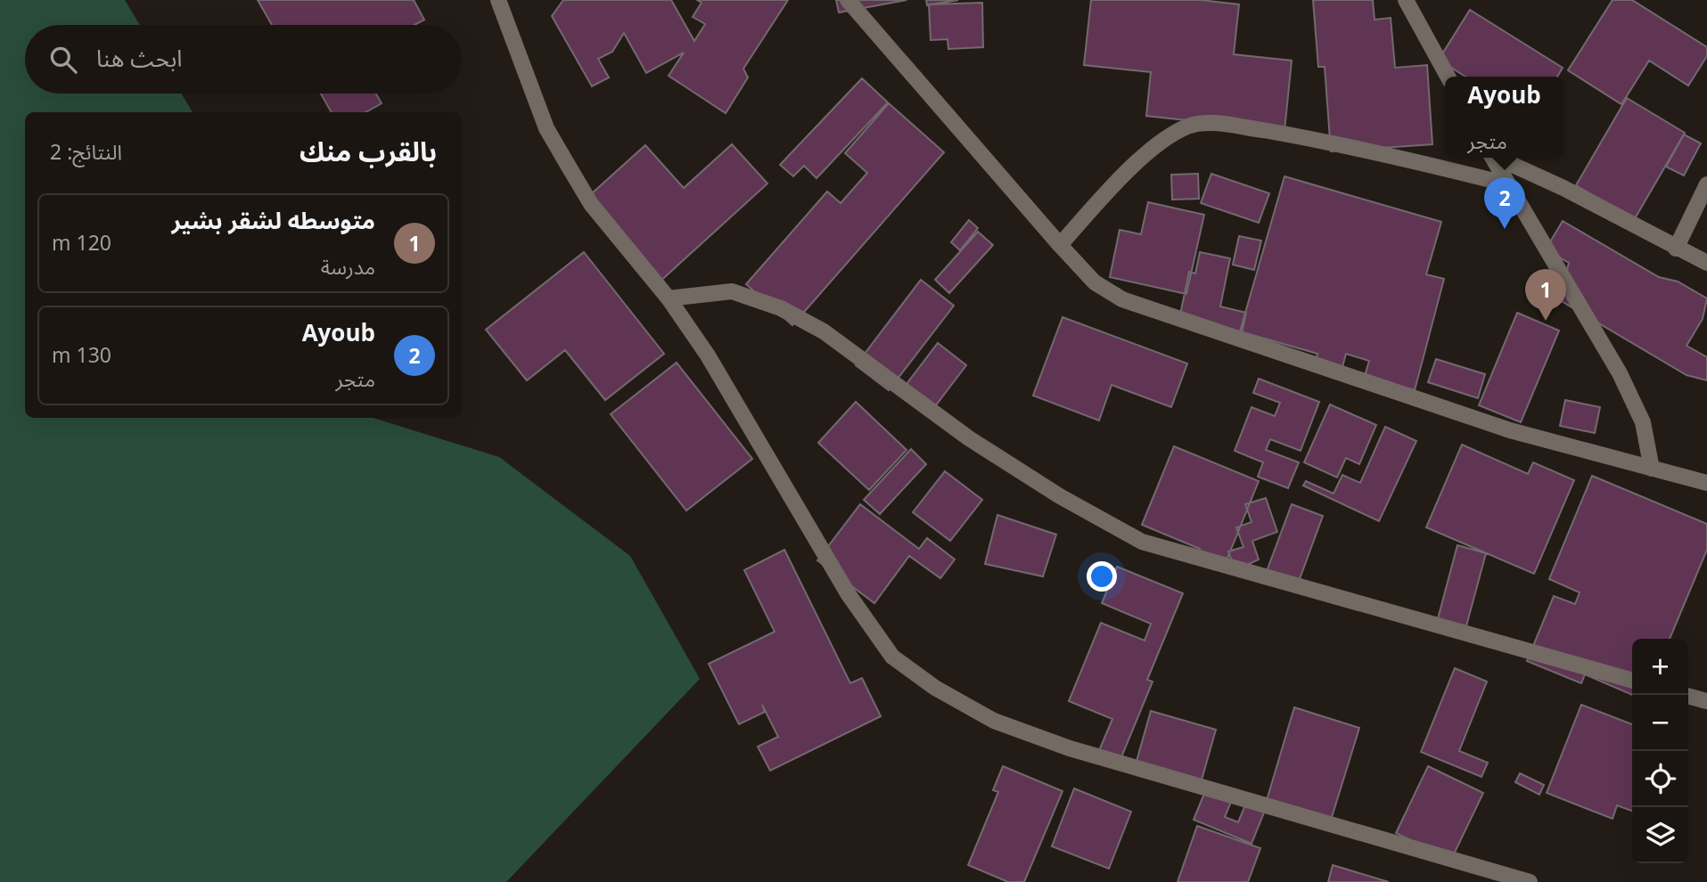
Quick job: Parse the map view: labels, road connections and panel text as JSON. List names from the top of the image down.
{
  "page": {
    "search": "ابحث هنا",
    "popup": ["Ayoub", "متجر"],
    "heading": ["بالقرب منك", "النتائج: 2"],
    "pins": ["2", "1"],
    "list": [
      {
        "mark": "1",
        "name": "متوسطه لشقر بشير",
        "note": "مدرسة",
        "value": "120 m"
      },
      {
        "mark": "2",
        "name": "Ayoub",
        "note": "متجر",
        "value": "130 m"
      }
    ],
    "map_buttons": ["+", "−"]
  }
}
